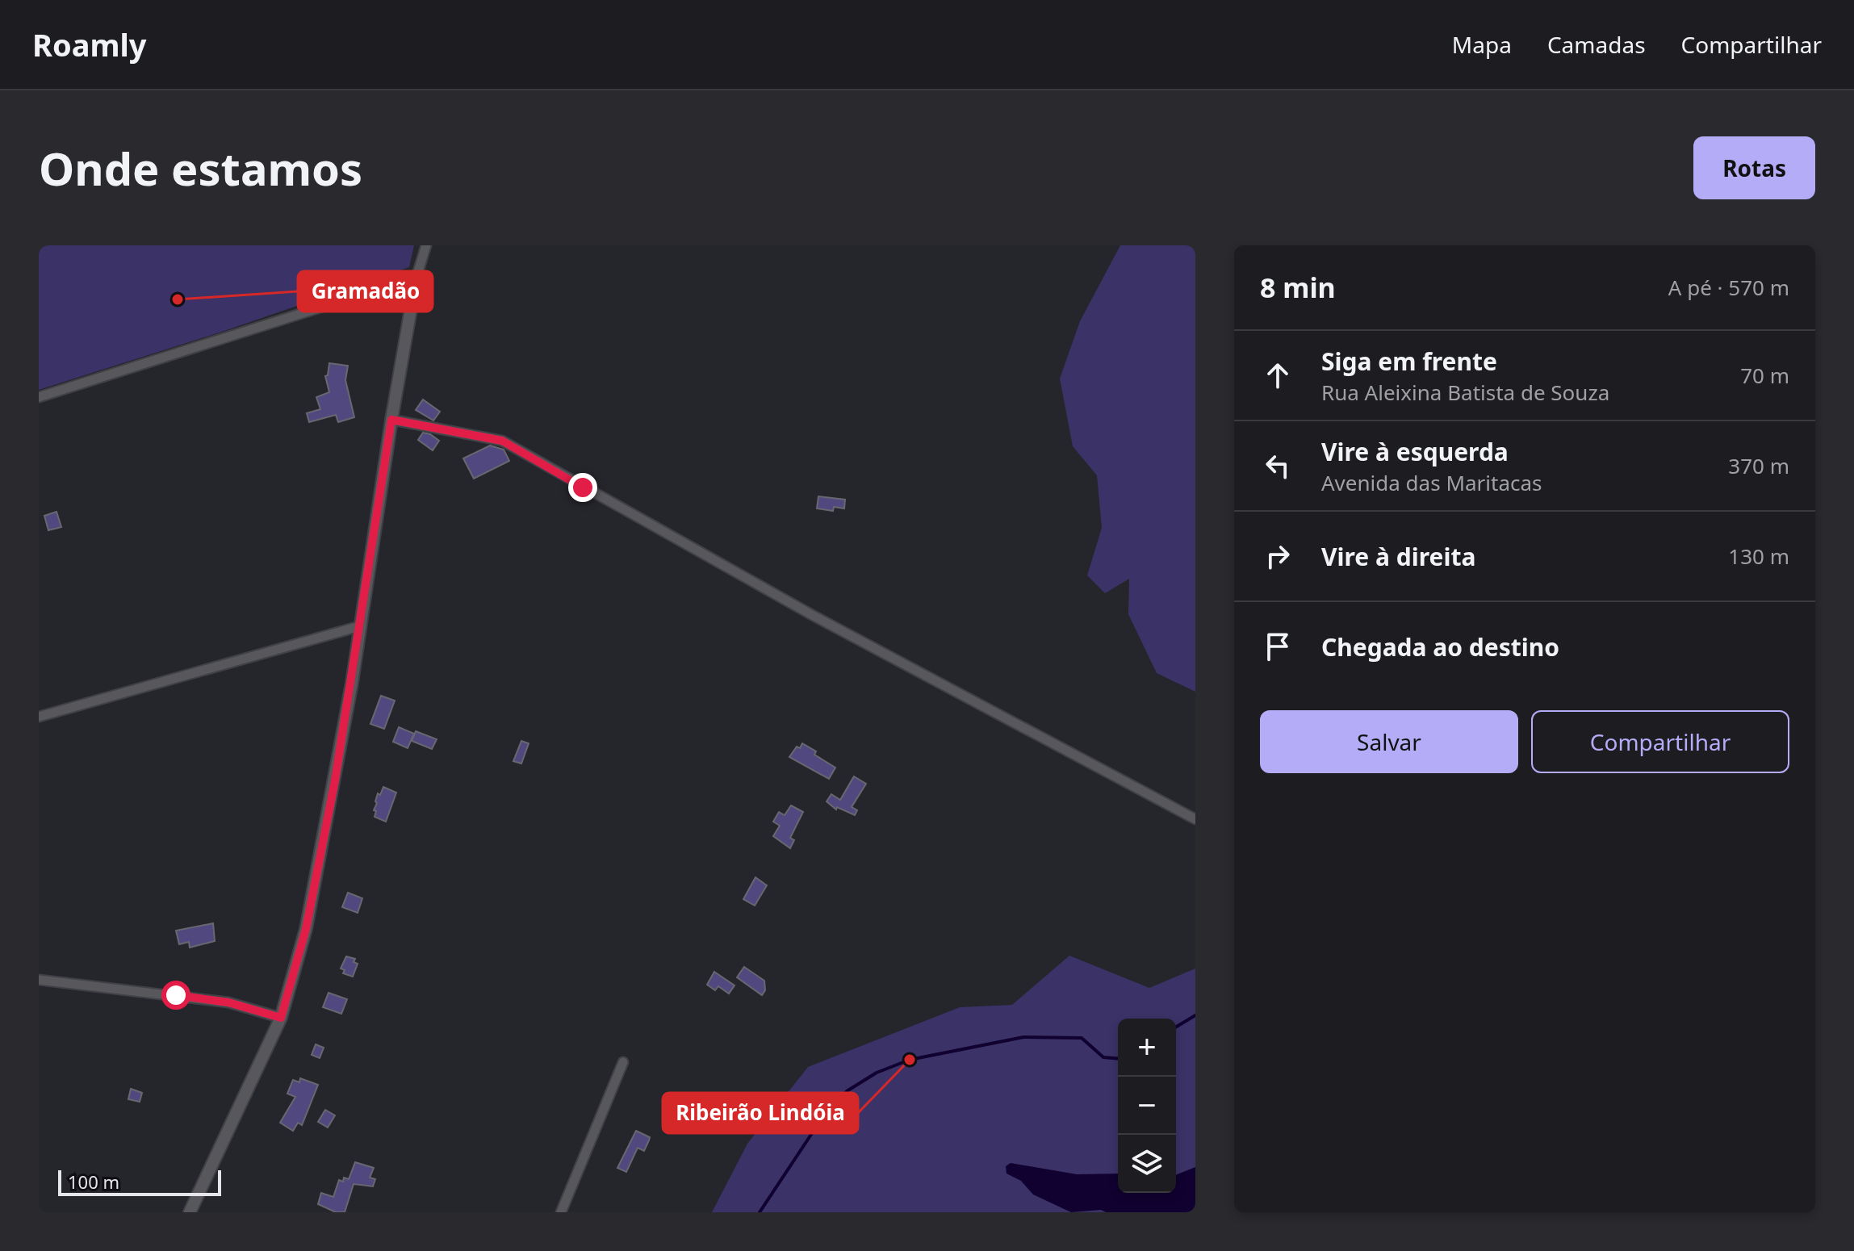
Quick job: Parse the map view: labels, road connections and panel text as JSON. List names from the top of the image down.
{
  "places": ["Gramadão", "Ribeirão Lindóia"],
  "scale_bar": "100 m",
  "page": {
    "header": "Roamly",
    "nav": ["Mapa", "Camadas", "Compartilhar"],
    "buttons": [
      "Rotas",
      ["Salvar", "Compartilhar"]
    ],
    "title": "Onde estamos",
    "heading": ["8 min", "A pé · 570 m"],
    "list": [
      ["Siga em frente", "Rua Aleixina Batista de Souza", "70 m"],
      ["Vire à esquerda", "Avenida das Maritacas", "370 m"],
      ["Vire à direita", "130 m"],
      "Chegada ao destino"
    ],
    "map_buttons": ["+", "−"],
    "scale": "100 m"
  }
}
